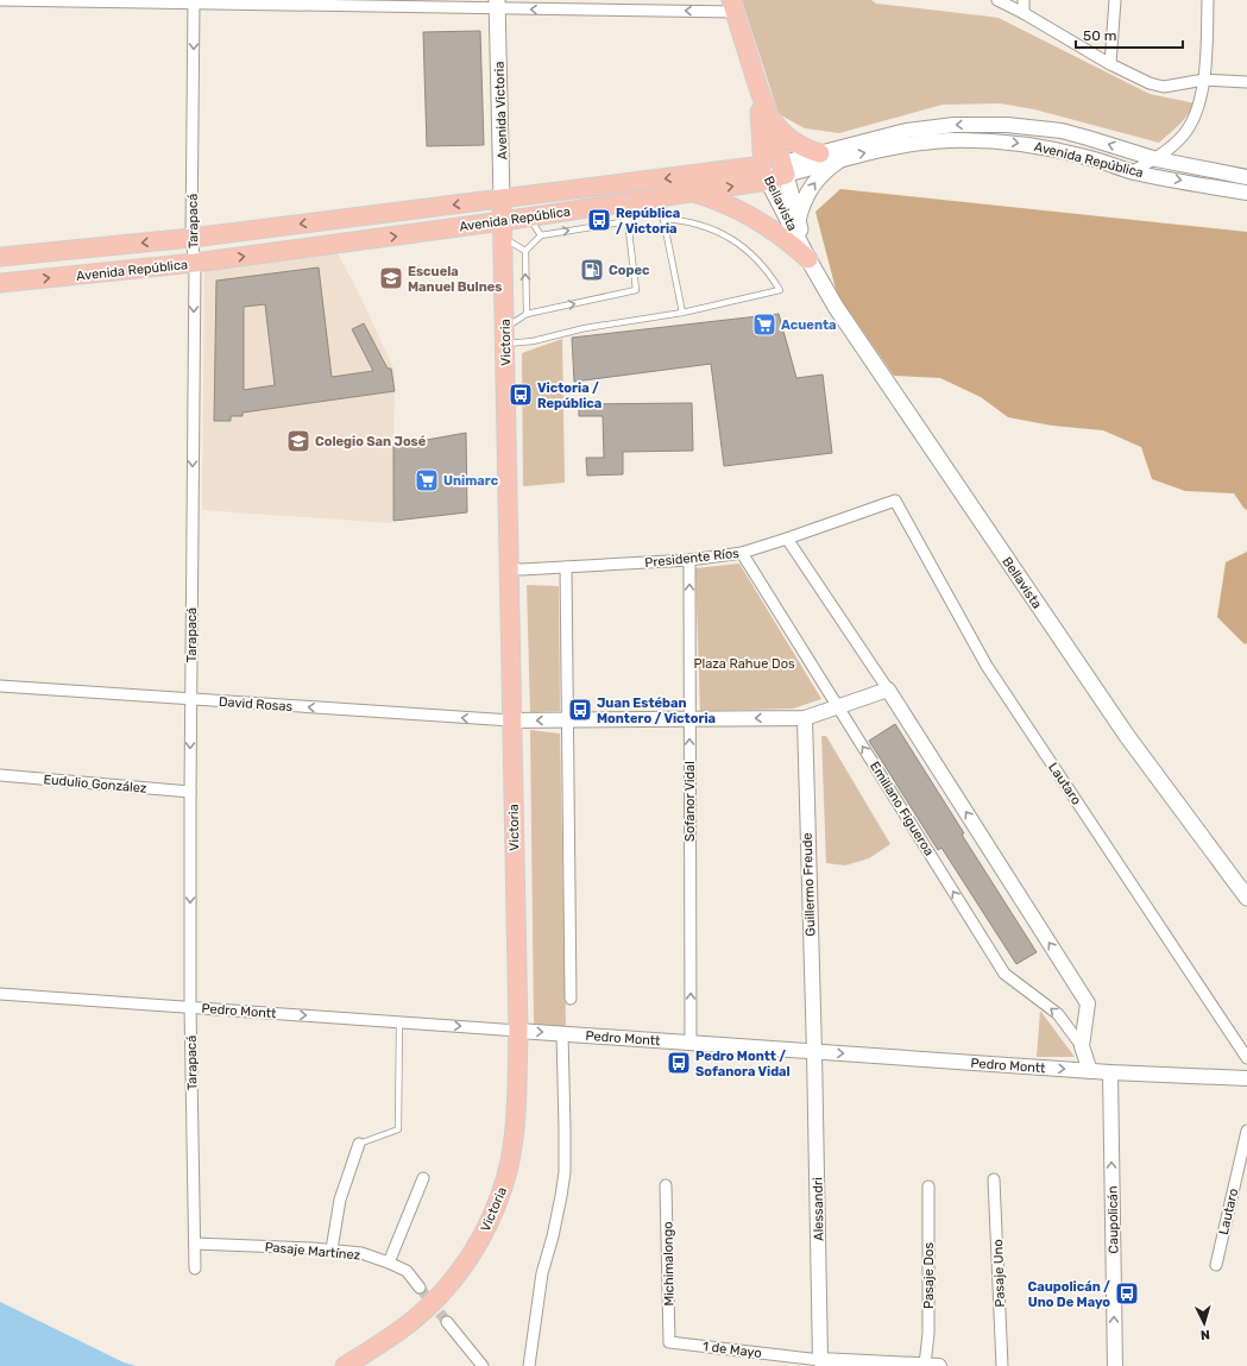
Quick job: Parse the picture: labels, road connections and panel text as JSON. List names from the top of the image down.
{
  "streets": {
    "main road": [
      "Avenida Victoria",
      "Avenida República",
      "Bellavista",
      "Victoria"
    ],
    "street": [
      "Tarapacá",
      "Presidente Ríos",
      "David Rosas",
      "Eudulio González",
      "Lautaro",
      "Sofanor Vidal",
      "Emiliano Figueroa",
      "Guillermo Freude",
      "Pedro Montt",
      "Alessandri",
      "Caupolicán",
      "Pasaje Martínez",
      "Michimalongo",
      "Pasaje Uno",
      "Pasaje Dos",
      "1 de Mayo"
    ]
  },
  "crossings": [
    ["Avenida Victoria", "Avenida República"],
    ["Avenida Victoria", "Victoria"],
    ["Avenida República", "Bellavista"],
    ["Avenida República", "Tarapacá"],
    ["Avenida República", "Victoria"],
    ["Tarapacá", "David Rosas"],
    ["Tarapacá", "Eudulio González"],
    ["Tarapacá", "Pedro Montt"],
    ["Tarapacá", "Pasaje Martínez"],
    ["Victoria", "Presidente Ríos"],
    ["Victoria", "David Rosas"],
    ["Victoria", "Pedro Montt"],
    ["Presidente Ríos", "Lautaro"],
    ["Presidente Ríos", "Sofanor Vidal"],
    ["Presidente Ríos", "Emiliano Figueroa"],
    ["Sofanor Vidal", "Pedro Montt"],
    ["Emiliano Figueroa", "Pedro Montt"],
    ["Guillermo Freude", "Pedro Montt"],
    ["Guillermo Freude", "Alessandri"],
    ["Pedro Montt", "Alessandri"],
    ["Pedro Montt", "Caupolicán"],
    ["Alessandri", "1 de Mayo"],
    ["Michimalongo", "1 de Mayo"],
    ["Pasaje Dos", "1 de Mayo"]
  ],
  "one_way": [
    "Tarapacá",
    "David Rosas",
    "Sofanor Vidal",
    "Emiliano Figueroa",
    "Pedro Montt",
    "Caupolicán"
  ],
  "parks": ["Plaza Rahue Dos"],
  "places": {
    "bus stop": [
      "República / Victoria",
      "Victoria / República",
      "Juan Estéban Montero / Victoria",
      "Pedro Montt / Sofanora Vidal",
      "Caupolicán / Uno De Mayo"
    ],
    "fuel station": ["Copec"],
    "school or university": ["Escuela Manuel Bulnes", "Colegio San José"],
    "supermarket": ["Acuenta", "Unimarc"]
  },
  "scale_bar": "50 m",
  "north": "bottom"
}
